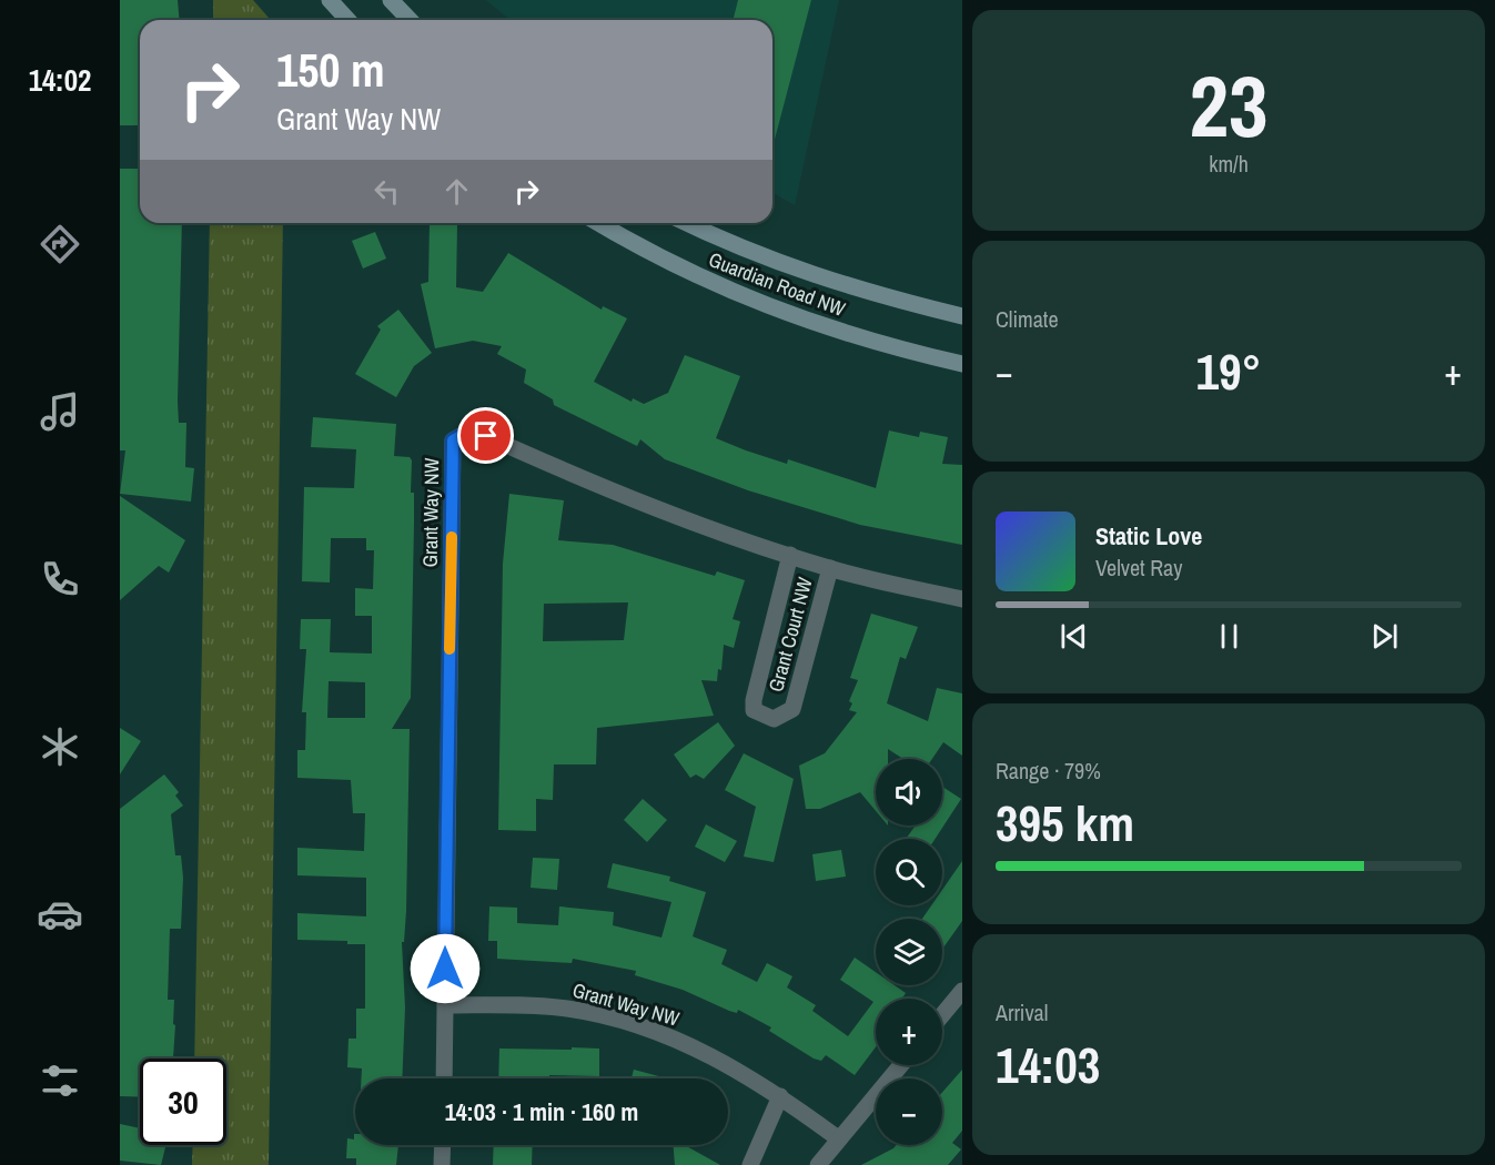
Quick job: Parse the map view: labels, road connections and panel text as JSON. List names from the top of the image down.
{
  "streets": {
    "main road": ["Guardian Road NW"],
    "street": ["Grant Way NW", "Grant Court NW"]
  },
  "crossings": [
    ["Grant Way NW", "Grant Court NW"]
  ],
  "page": {
    "tabs": "14:02",
    "tile": [
      ["23", "km/h"],
      "Climate",
      ["Range · 79%", "395 km"],
      ["Arrival", "14:03"]
    ],
    "turn": ["150 m", "Grant Way NW"],
    "heat": ["−", "19°", "+"],
    "song": ["Static Love", "Velvet Ray"],
    "map_buttons": ["+", "−"],
    "limit": "30",
    "trip": "14:03 · 1 min · 160 m"
  }
}
